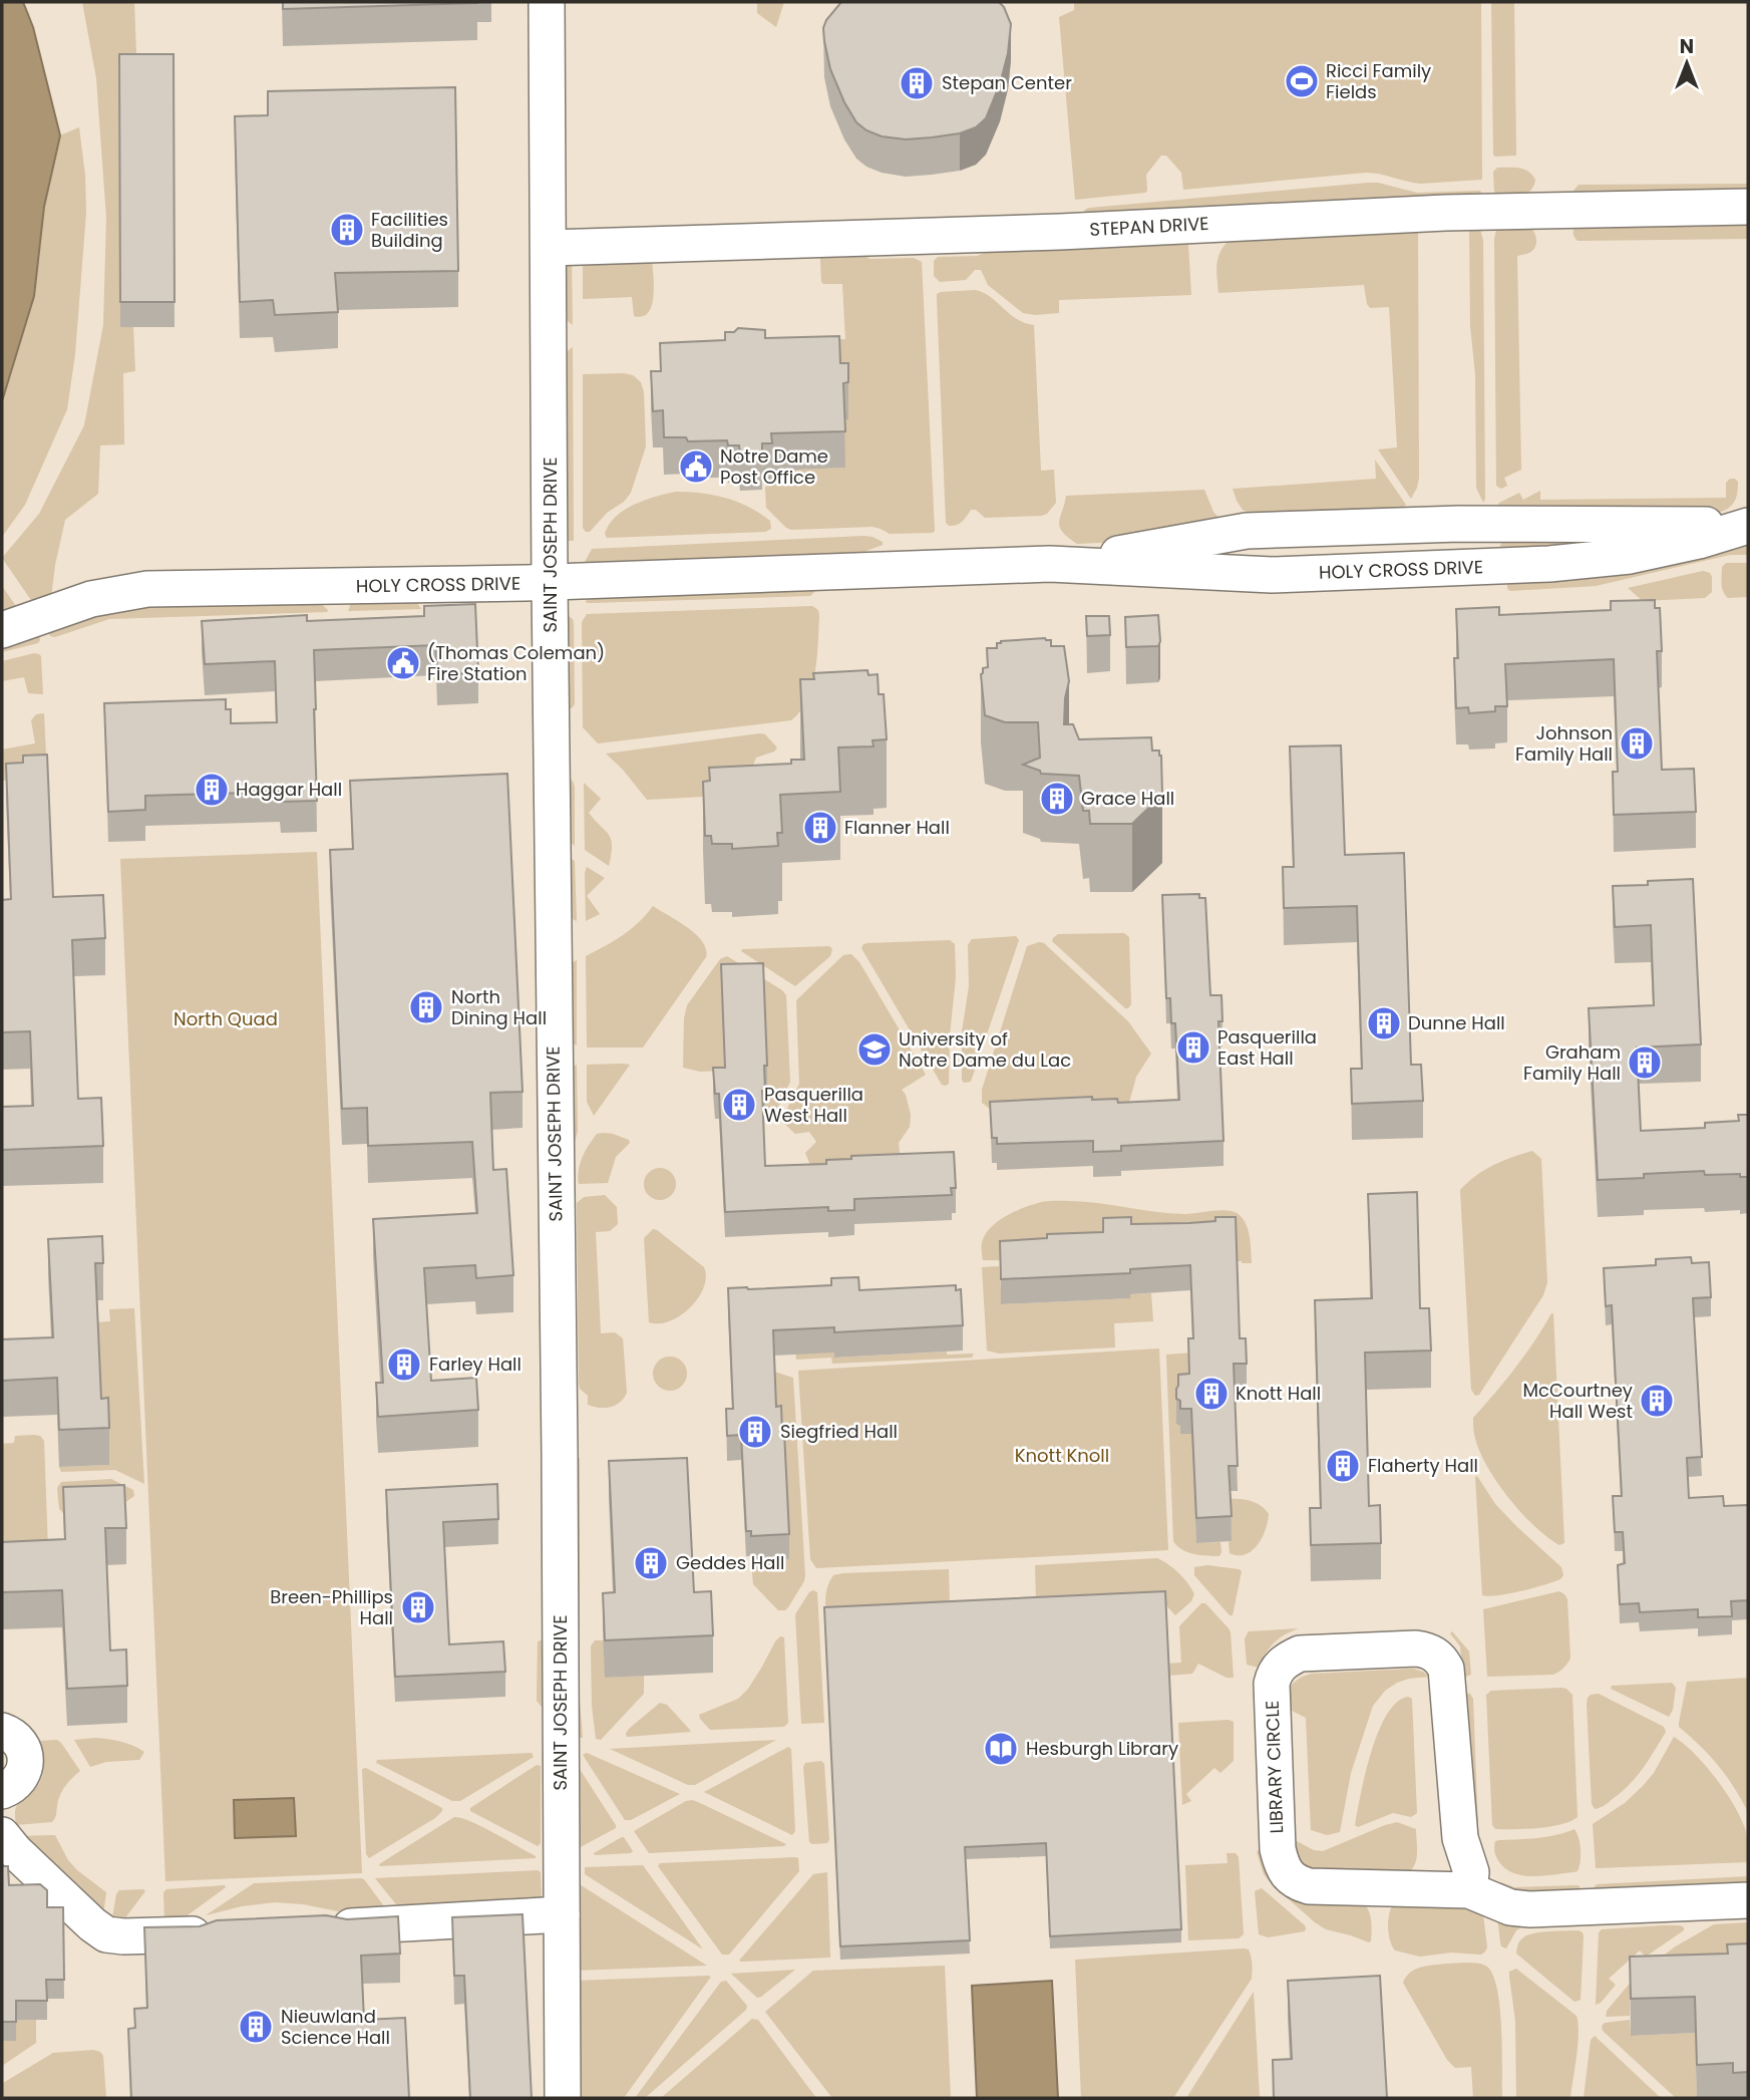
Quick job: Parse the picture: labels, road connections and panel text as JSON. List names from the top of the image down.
{
  "streets": {
    "street": [
      "STEPAN DRIVE",
      "SAINT JOSEPH DRIVE",
      "HOLY CROSS DRIVE",
      "LIBRARY CIRCLE"
    ]
  },
  "crossings": [
    ["STEPAN DRIVE", "SAINT JOSEPH DRIVE"],
    ["SAINT JOSEPH DRIVE", "HOLY CROSS DRIVE"]
  ],
  "parks": ["North Quad", "Knott Knoll"],
  "places": {
    "sports": ["Ricci Family Fields"],
    "building": [
      "Stepan Center",
      "Facilities Building",
      "Johnson Family Hall",
      "Haggar Hall",
      "Grace Hall",
      "Flanner Hall",
      "North Dining Hall",
      "Dunne Hall",
      "Pasquerilla East Hall",
      "Graham Family Hall",
      "Pasquerilla West Hall",
      "Farley Hall",
      "Knott Hall",
      "McCourtney Hall West",
      "Siegfried Hall",
      "Flaherty Hall",
      "Geddes Hall",
      "Breen-Phillips Hall",
      "Nieuwland Science Hall"
    ],
    "public building": ["Notre Dame Post Office", "(Thomas Coleman) Fire Station"],
    "school or university": ["University of Notre Dame du Lac"],
    "library": ["Hesburgh Library"]
  },
  "north": "top"
}
